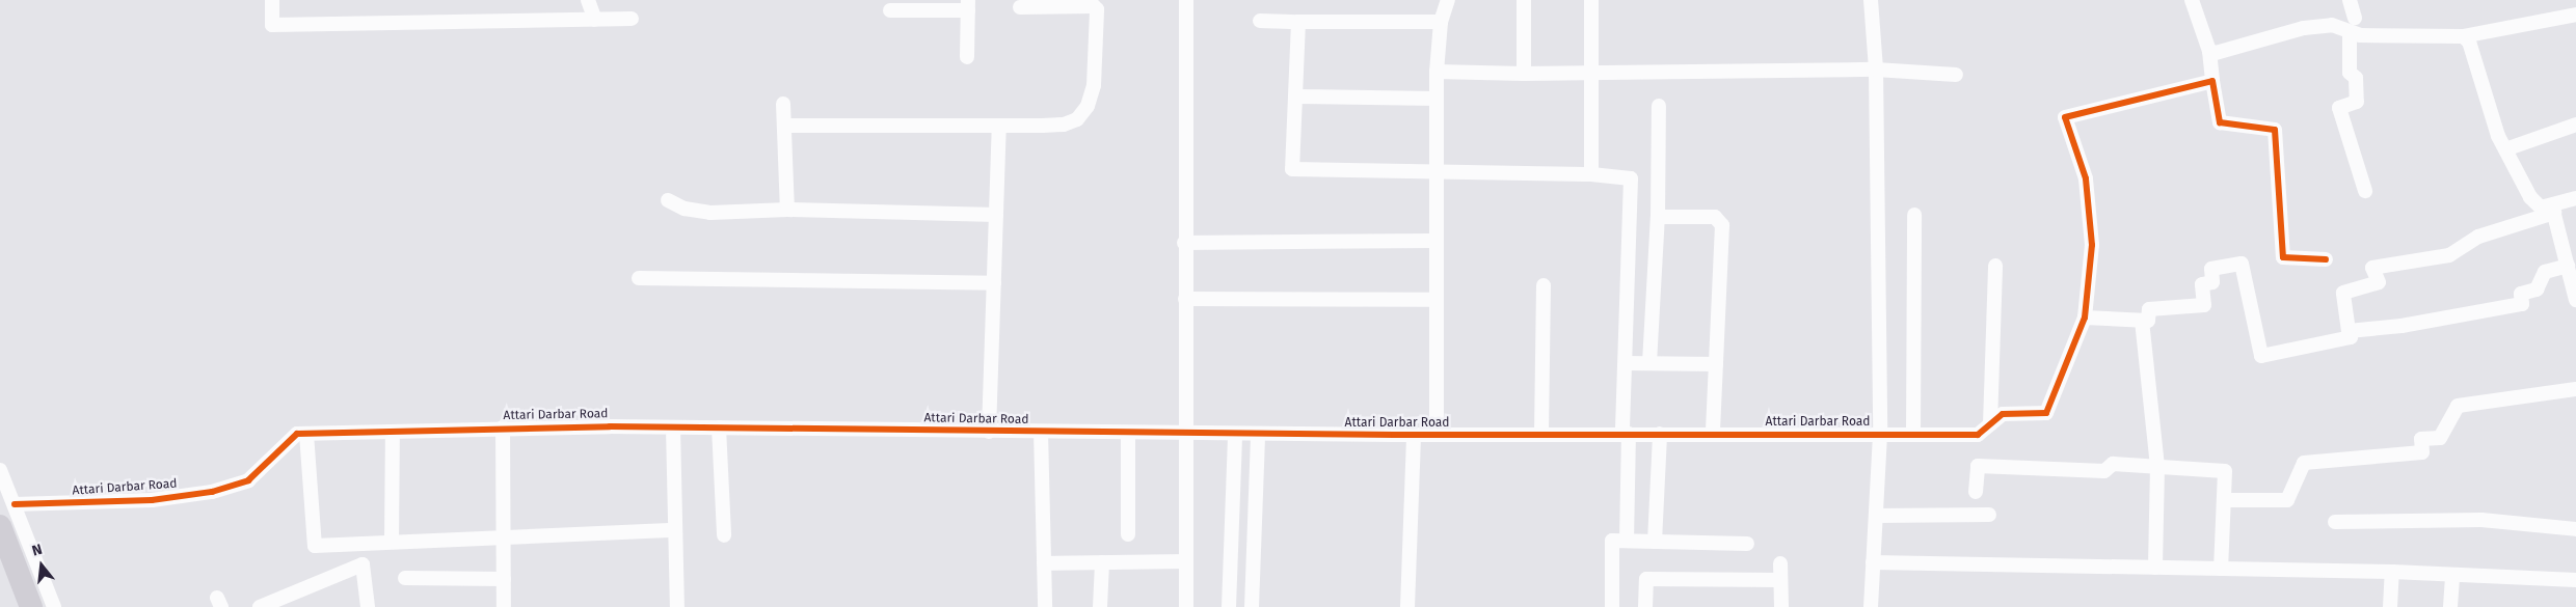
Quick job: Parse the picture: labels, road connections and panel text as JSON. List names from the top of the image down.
{
  "streets": {
    "street": ["Attari Darbar Road"]
  },
  "north": "top"
}
